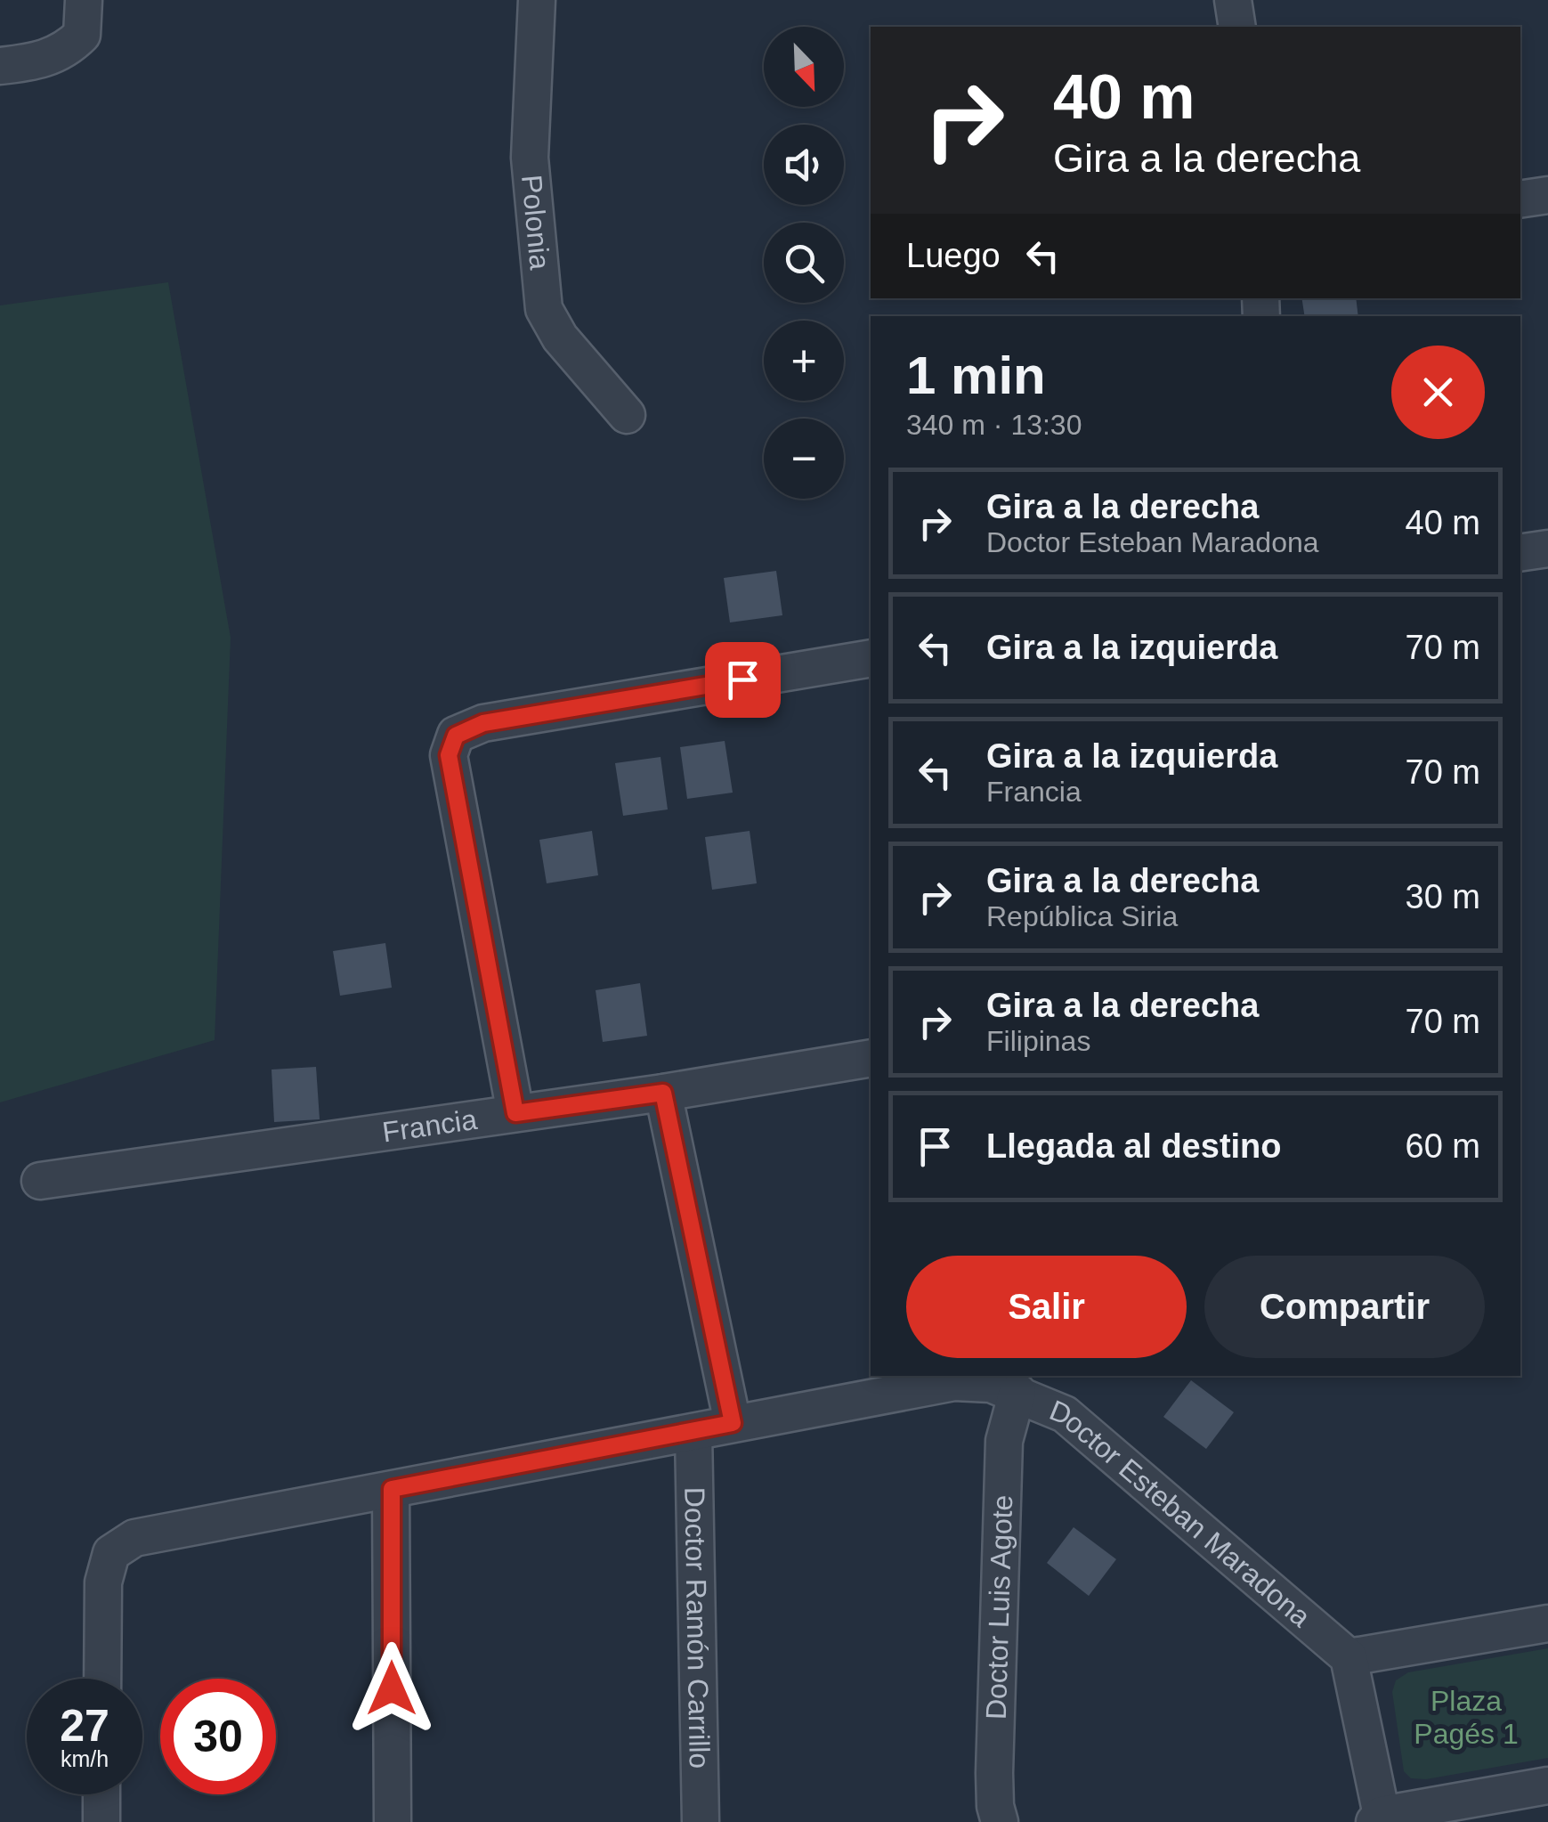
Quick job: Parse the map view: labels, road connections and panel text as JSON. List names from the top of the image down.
{
  "streets": {
    "street": [
      "Polonia",
      "Francia",
      "Doctor Esteban Maradona",
      "Doctor Luis Agote",
      "Doctor Ramón Carrillo"
    ]
  },
  "crossings": [
    ["Doctor Esteban Maradona", "Doctor Luis Agote"],
    ["Doctor Esteban Maradona", "Doctor Ramón Carrillo"]
  ],
  "parks": ["Plaza Pagés 1"],
  "north": "bottom right",
  "page": {
    "map_buttons": ["+", "−"],
    "turn": ["40 m", "Gira a la derecha"],
    "then": "Luego",
    "heading": ["1 min", "340 m · 13:30"],
    "list": [
      {
        "name": "Gira a la derecha",
        "note": "Doctor Esteban Maradona",
        "value": "40 m"
      },
      {
        "name": "Gira a la izquierda",
        "value": "70 m"
      },
      {
        "name": "Gira a la izquierda",
        "note": "Francia",
        "value": "70 m"
      },
      {
        "name": "Gira a la derecha",
        "note": "República Siria",
        "value": "30 m"
      },
      {
        "name": "Gira a la derecha",
        "note": "Filipinas",
        "value": "70 m"
      },
      {
        "name": "Llegada al destino",
        "value": "60 m"
      }
    ],
    "buttons": ["Salir", "Compartir"],
    "speed": "27 km/h",
    "limit": "30"
  }
}
